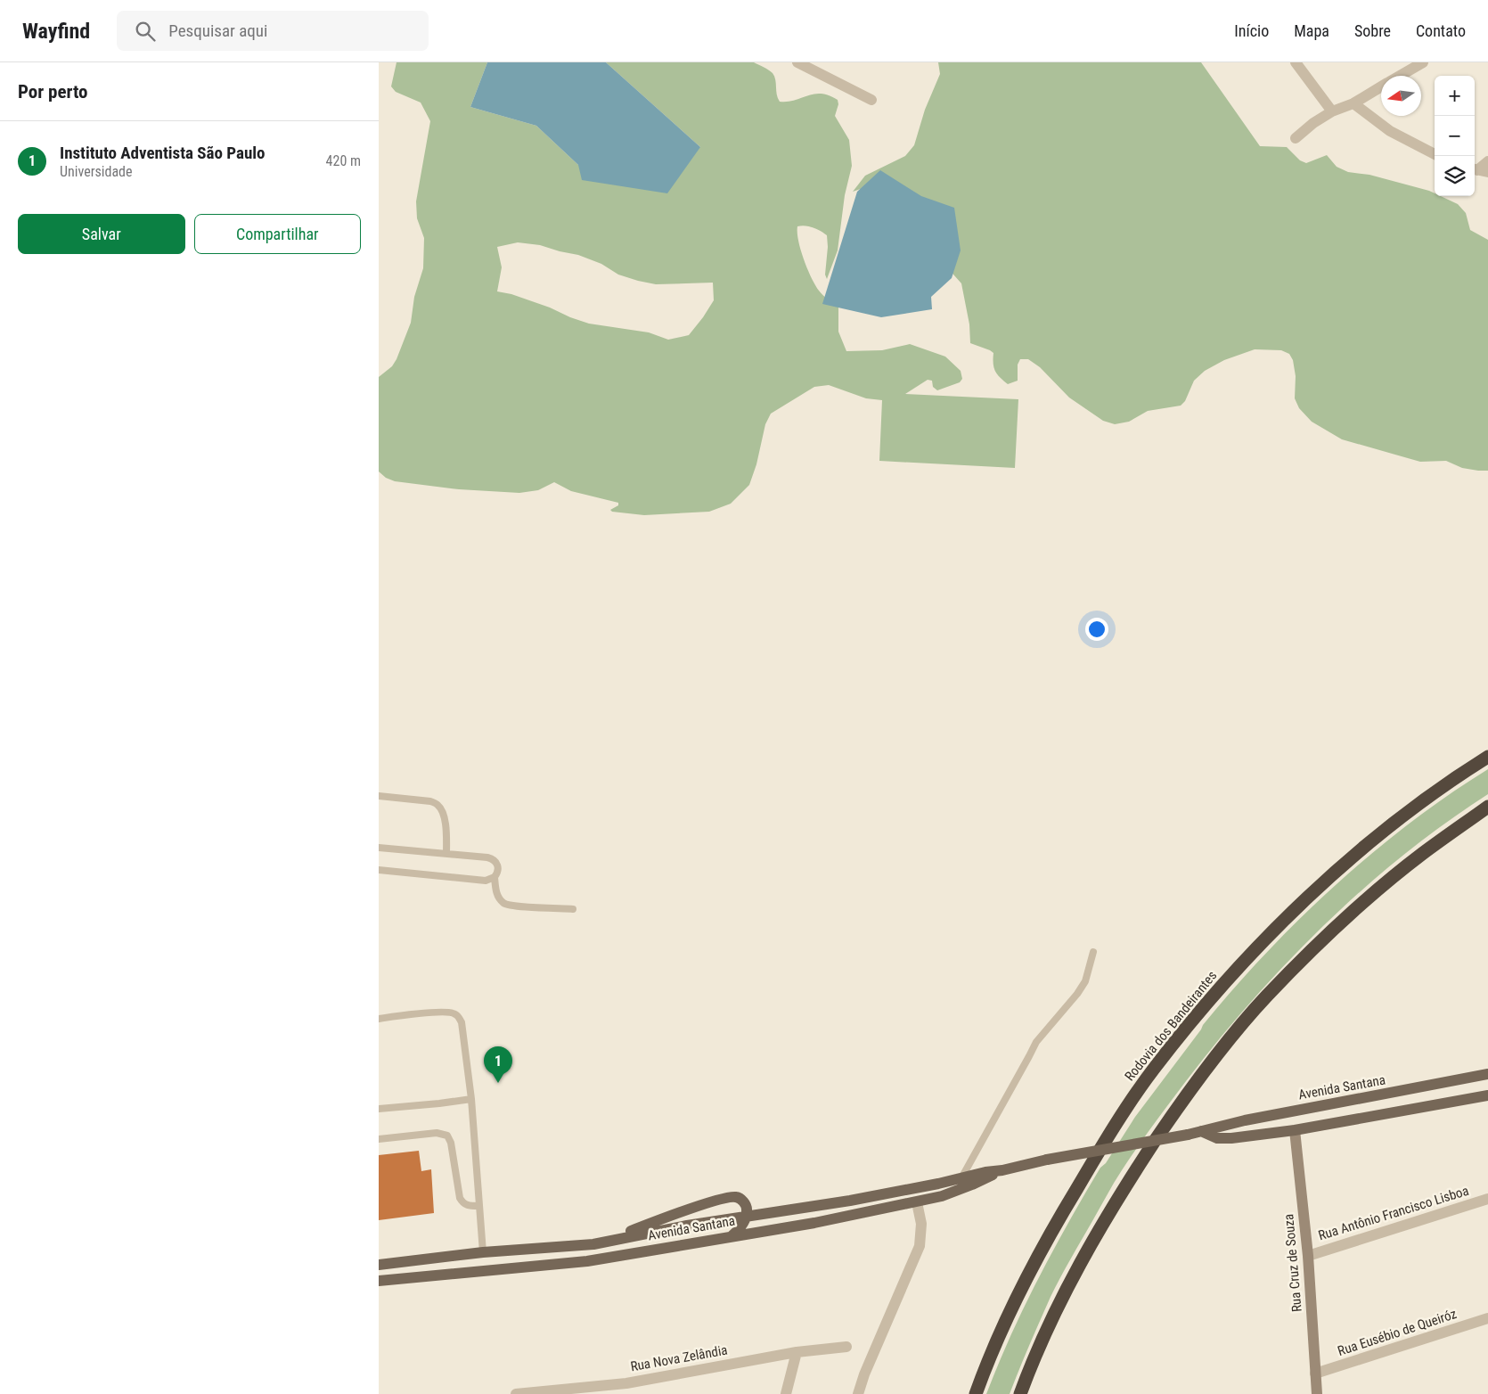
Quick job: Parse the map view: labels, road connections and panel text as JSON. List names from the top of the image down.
{
  "streets": {
    "highway": ["Rodovia dos Bandeirantes"],
    "main road": ["Avenida Santana"],
    "street": [
      "Rua Antônio Francisco Lisboa",
      "Rua Cruz de Souza",
      "Rua Eusébio de Queiróz",
      "Rua Nova Zelândia"
    ]
  },
  "crossings": [
    ["Rua Antônio Francisco Lisboa", "Rua Cruz de Souza"],
    ["Rua Cruz de Souza", "Rua Eusébio de Queiróz"]
  ],
  "north": "left",
  "page": {
    "header": "Wayfind",
    "search": "Pesquisar aqui",
    "nav": [
      "Início",
      "Mapa",
      "Sobre",
      "Contato"
    ],
    "heading": "Por perto",
    "map_buttons": ["+", "−"],
    "list": [
      {
        "mark": "1",
        "name": "Instituto Adventista São Paulo",
        "note": "Universidade",
        "value": "420 m"
      }
    ],
    "buttons": ["Salvar", "Compartilhar"],
    "pins": "1"
  }
}
